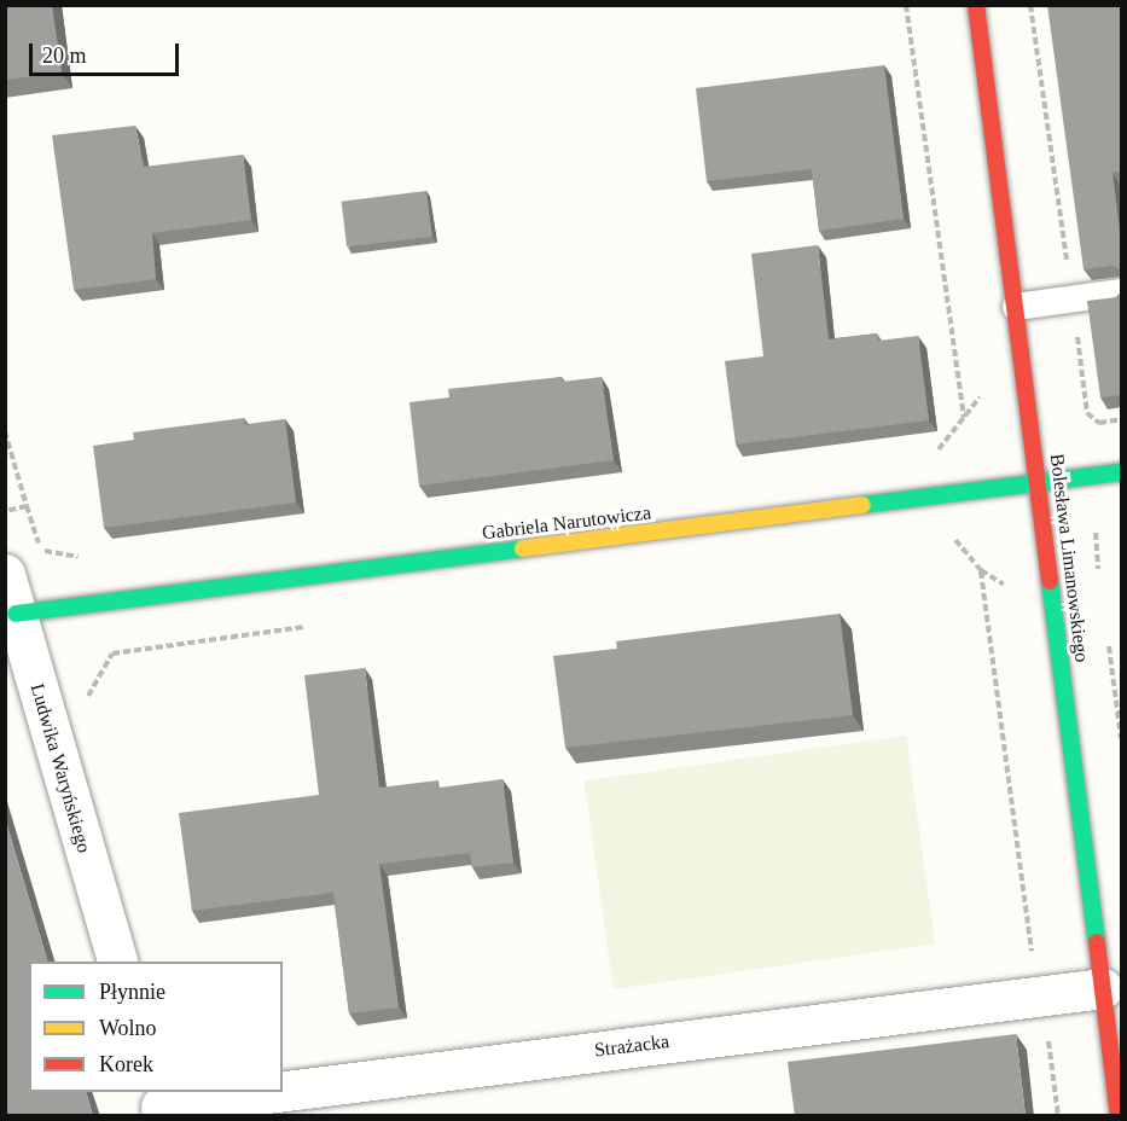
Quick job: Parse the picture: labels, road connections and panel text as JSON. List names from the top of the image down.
{
  "streets": {
    "street": [
      "Gabriela Narutowicza",
      "Bolesława Limanowskiego",
      "Ludwika Waryńskiego",
      "Strażacka"
    ]
  },
  "crossings": [
    ["Gabriela Narutowicza", "Bolesława Limanowskiego"],
    ["Gabriela Narutowicza", "Ludwika Waryńskiego"],
    ["Bolesława Limanowskiego", "Strażacka"]
  ],
  "legend": ["Płynnie", "Wolno", "Korek"],
  "scale_bar": "20 m"
}
